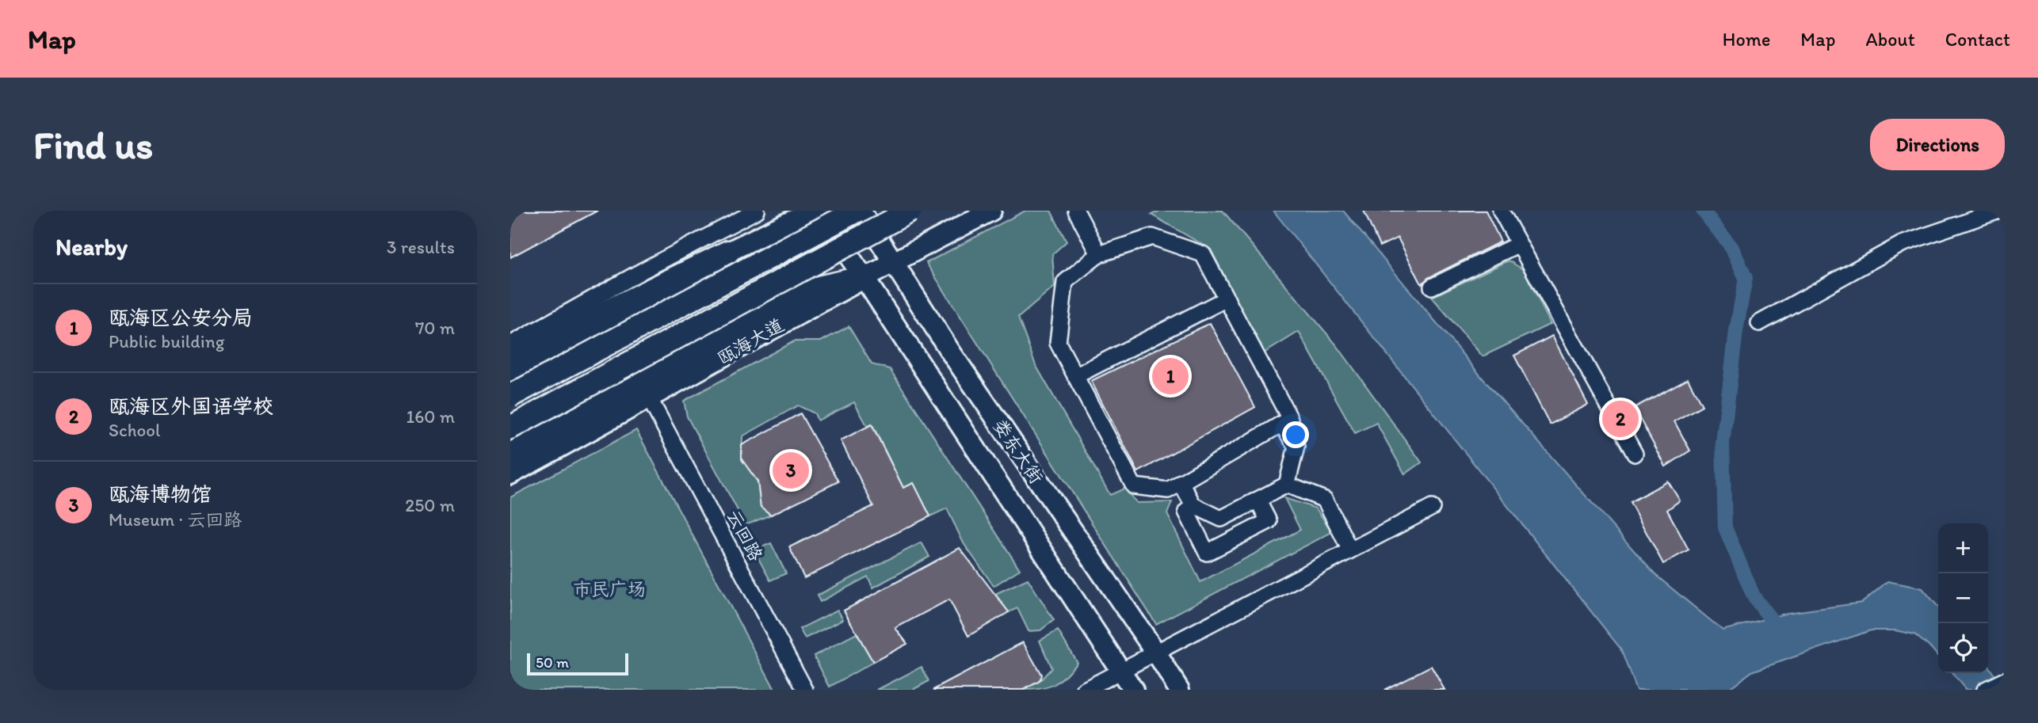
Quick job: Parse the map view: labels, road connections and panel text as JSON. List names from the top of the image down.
{
  "streets": {
    "highway": ["瓯海大道"],
    "main road": ["娄东大街"],
    "street": ["云回路"]
  },
  "crossings": [
    ["瓯海大道", "娄东大街"],
    ["瓯海大道", "云回路"]
  ],
  "parks": ["市民广场"],
  "scale_bar": "50 m",
  "page": {
    "header": "Map",
    "nav": [
      "Home",
      "Map",
      "About",
      "Contact"
    ],
    "buttons": "Directions",
    "title": "Find us",
    "heading": ["Nearby", "3 results"],
    "list": [
      {
        "mark": "1",
        "name": "瓯海区公安分局",
        "note": "Public building",
        "value": "70 m"
      },
      {
        "mark": "2",
        "name": "瓯海区外国语学校",
        "note": "School",
        "value": "160 m"
      },
      {
        "mark": "3",
        "name": "瓯海博物馆",
        "note": "Museum · 云回路",
        "value": "250 m"
      }
    ],
    "pins": ["1", "2", "3"],
    "map_buttons": ["+", "−"],
    "scale": "50 m"
  }
}
